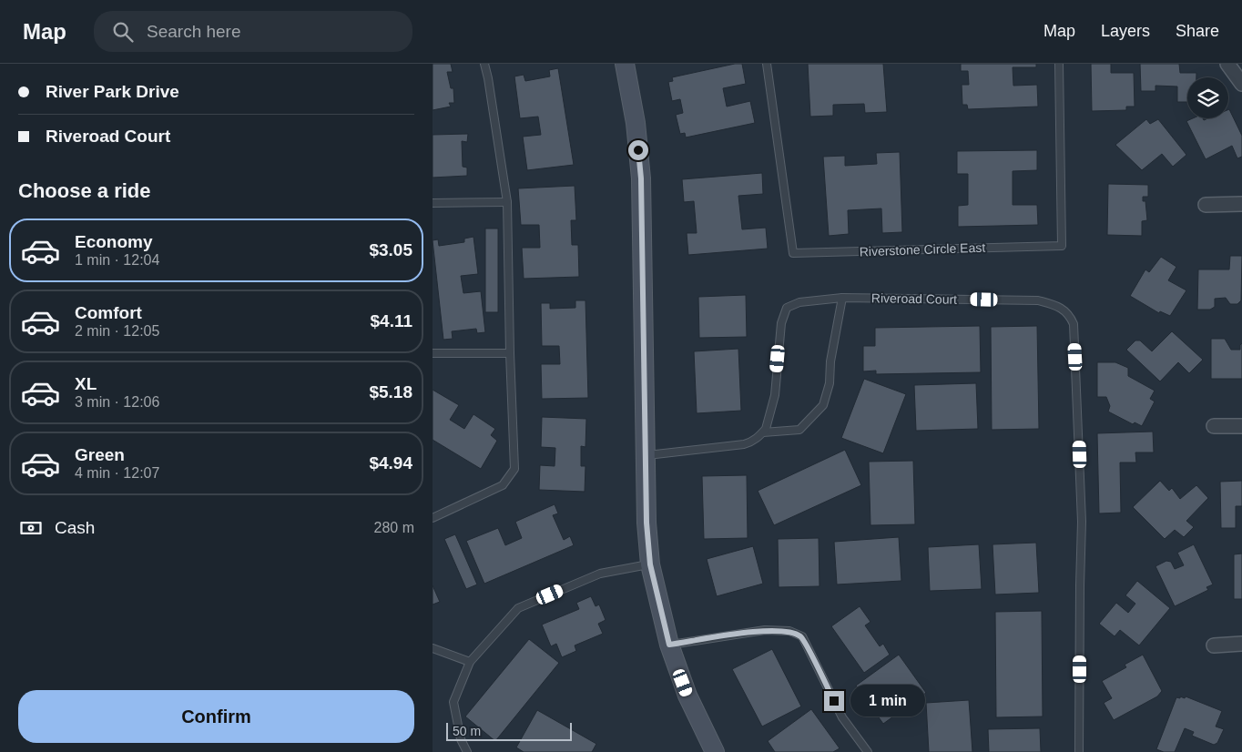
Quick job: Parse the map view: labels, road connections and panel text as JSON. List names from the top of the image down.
{
  "streets": {
    "lane": ["Riverstone Circle East", "Riveroad Court"]
  },
  "scale_bar": "50 m",
  "page": {
    "header": "Map",
    "search": "Search here",
    "nav": ["Map", "Layers", "Share"],
    "banner": ["River Park Drive", "Riveroad Court"],
    "heading": "Choose a ride",
    "list": [
      {
        "name": "Economy",
        "note": "1 min · 12:04",
        "value": "$3.05"
      },
      {
        "name": "Comfort",
        "note": "2 min · 12:05",
        "value": "$4.11"
      },
      {
        "name": "XL",
        "note": "3 min · 12:06",
        "value": "$5.18"
      },
      {
        "name": "Green",
        "note": "4 min · 12:07",
        "value": "$4.94"
      }
    ],
    "pay": ["Cash", "280 m"],
    "buttons": "Confirm",
    "bubble": "1 min",
    "scale": "50 m"
  }
}
